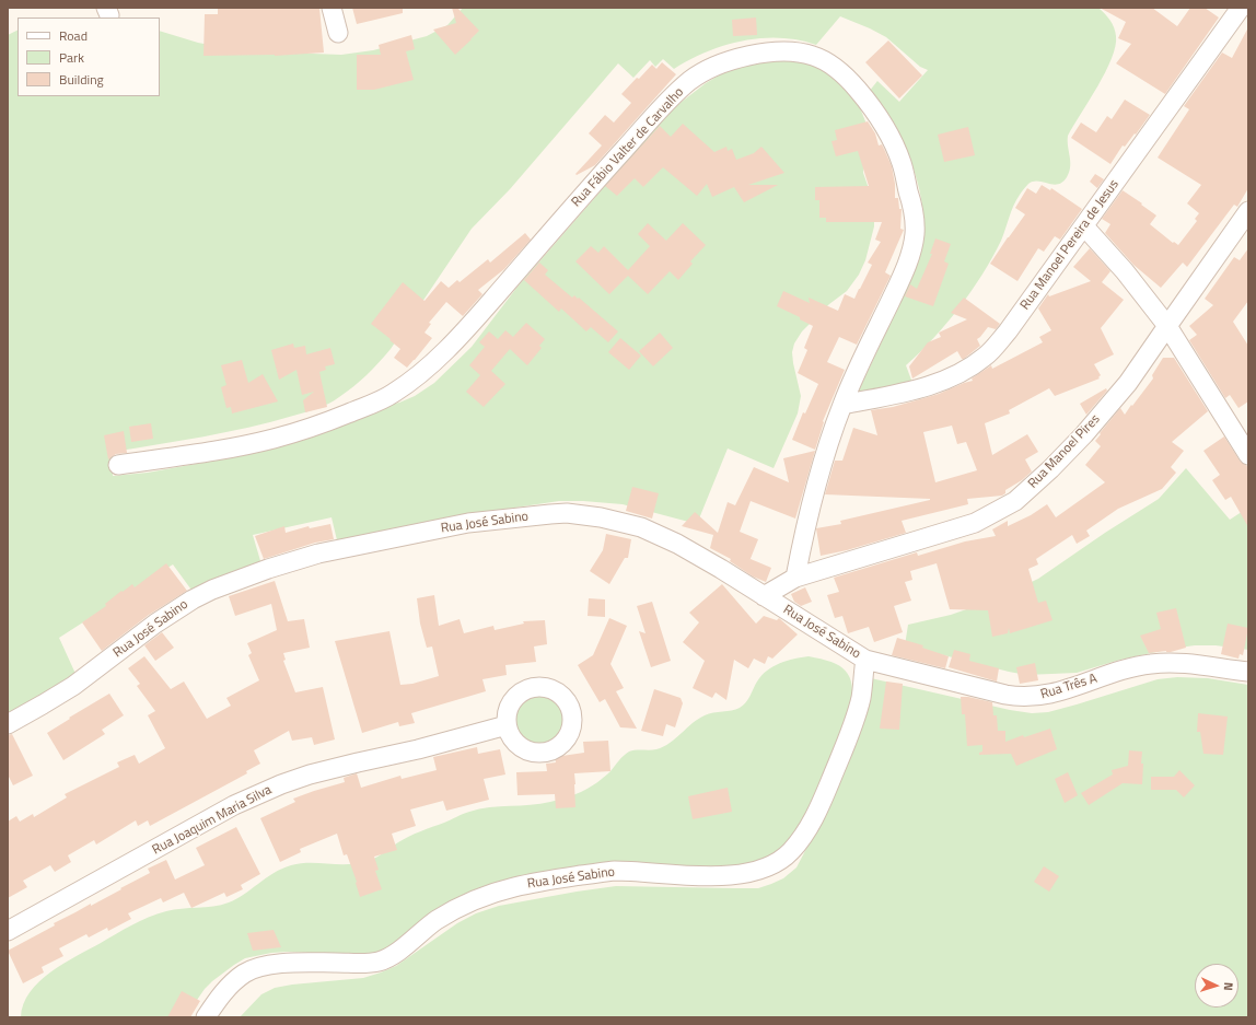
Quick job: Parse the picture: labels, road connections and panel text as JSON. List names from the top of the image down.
{
  "streets": {
    "street": [
      "Rua Fábio Valter de Carvalho",
      "Rua Manoel Pereira de Jesus",
      "Rua Manoel Pires",
      "Rua José Sabino",
      "Rua Três A",
      "Rua Joaquim Maria Silva"
    ]
  },
  "crossings": [
    ["Rua Fábio Valter de Carvalho", "Rua Manoel Pereira de Jesus"],
    ["Rua Fábio Valter de Carvalho", "Rua Manoel Pires"],
    ["Rua José Sabino", "Rua Três A"]
  ],
  "legend": ["Road", "Park", "Building"],
  "north": "right"
}
